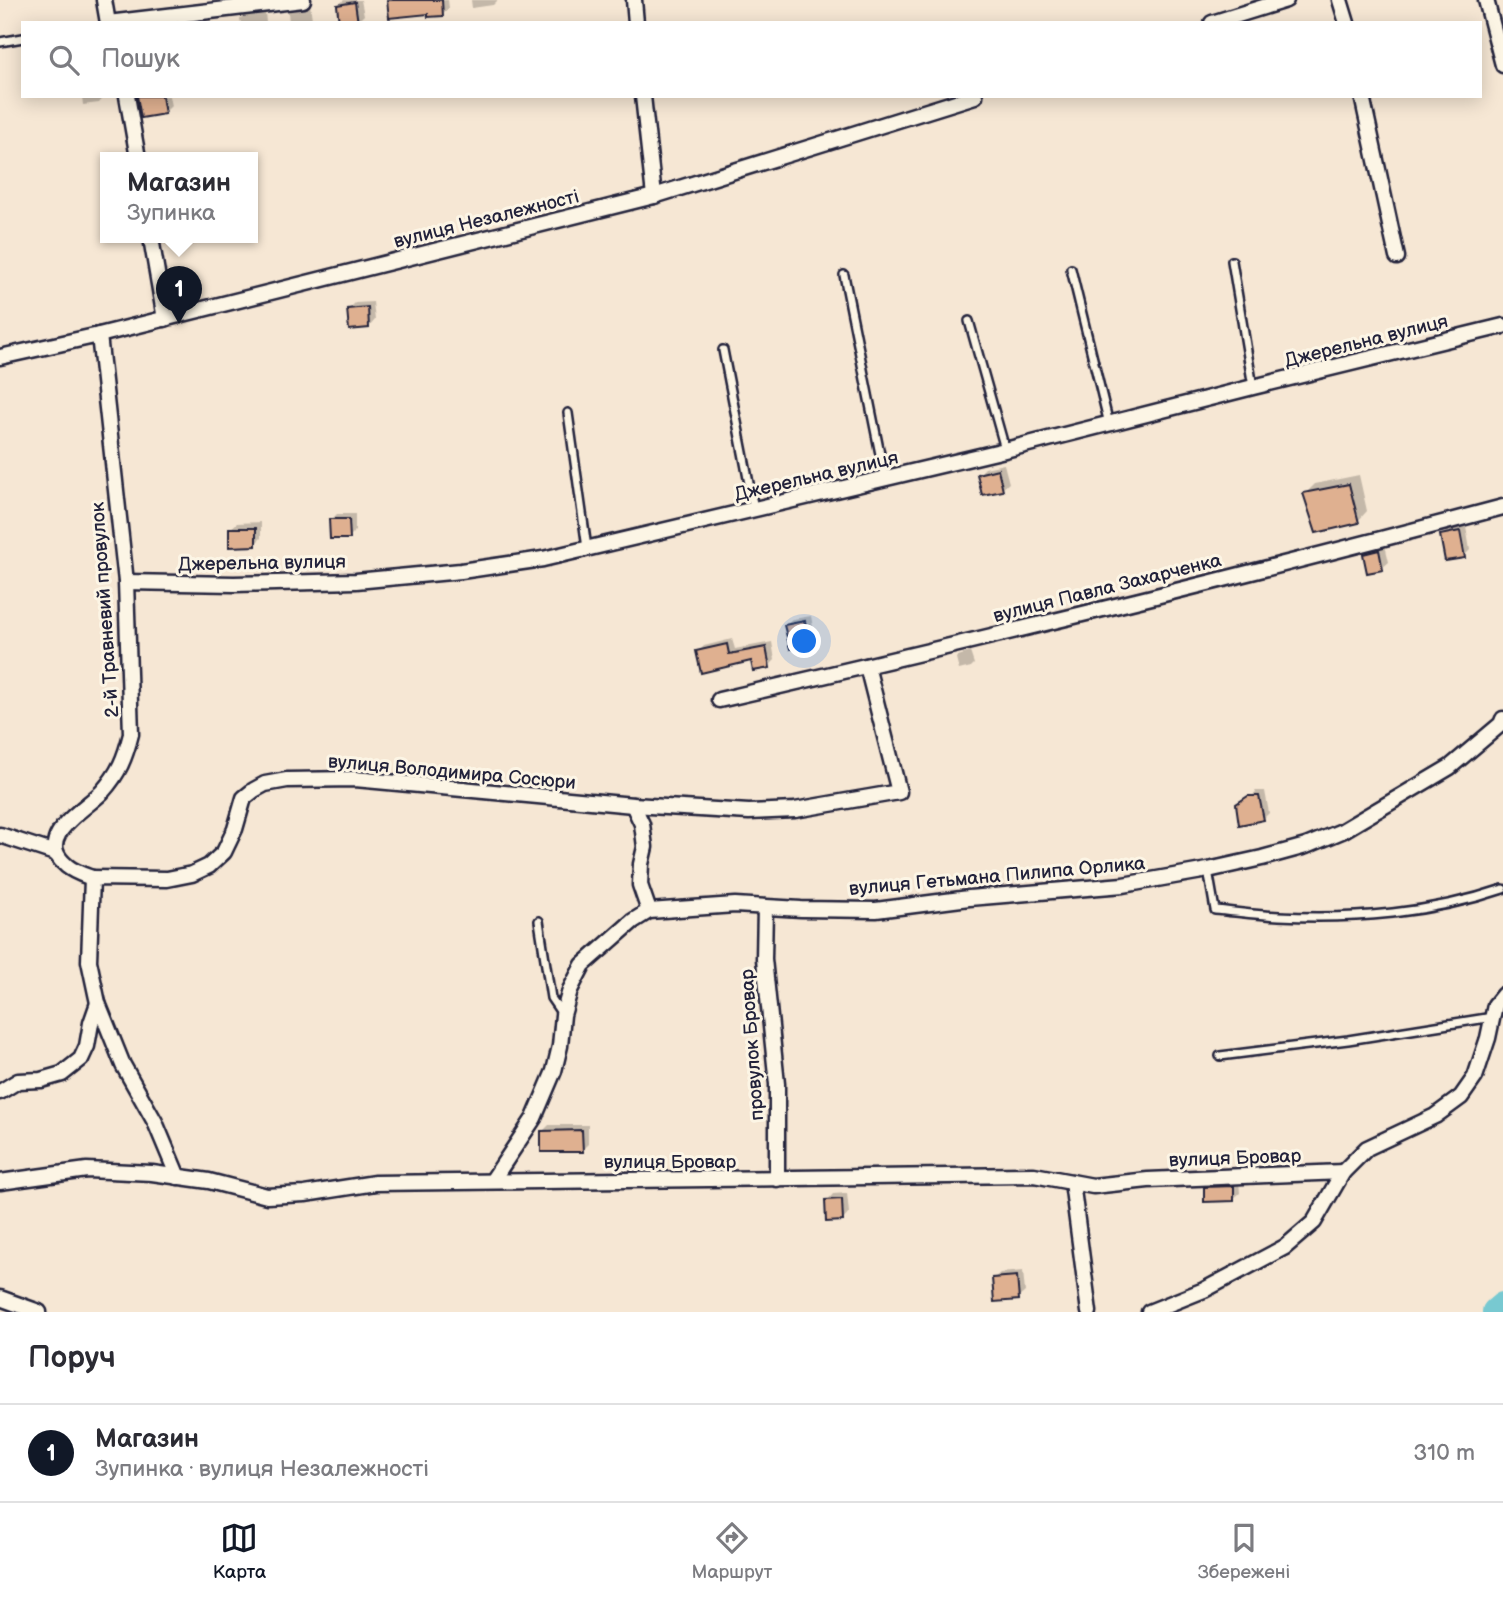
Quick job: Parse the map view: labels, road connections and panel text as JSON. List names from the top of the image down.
{
  "streets": {
    "street": [
      "вулиця Незалежності",
      "Джерельна вулиця",
      "вулиця Павла Захарченка",
      "2-й Травневий провулок",
      "вулиця Володимира Сосюри",
      "вулиця Гетьмана Пилипа Орлика",
      "провулок Бровар",
      "вулиця Бровар"
    ]
  },
  "crossings": [
    ["вулиця Незалежності", "2-й Травневий провулок"],
    ["Джерельна вулиця", "2-й Травневий провулок"],
    ["вулиця Павла Захарченка", "вулиця Володимира Сосюри"],
    ["вулиця Гетьмана Пилипа Орлика", "провулок Бровар"],
    ["провулок Бровар", "вулиця Бровар"]
  ],
  "page": {
    "search": "Пошук",
    "popup": ["Магазин", "Зупинка"],
    "pins": "1",
    "heading": "Поруч",
    "list": [
      {
        "mark": "1",
        "name": "Магазин",
        "note": "Зупинка · вулиця Незалежності",
        "value": "310 m"
      }
    ],
    "nav": ["Карта", "Маршрут", "Збережені"]
  }
}
